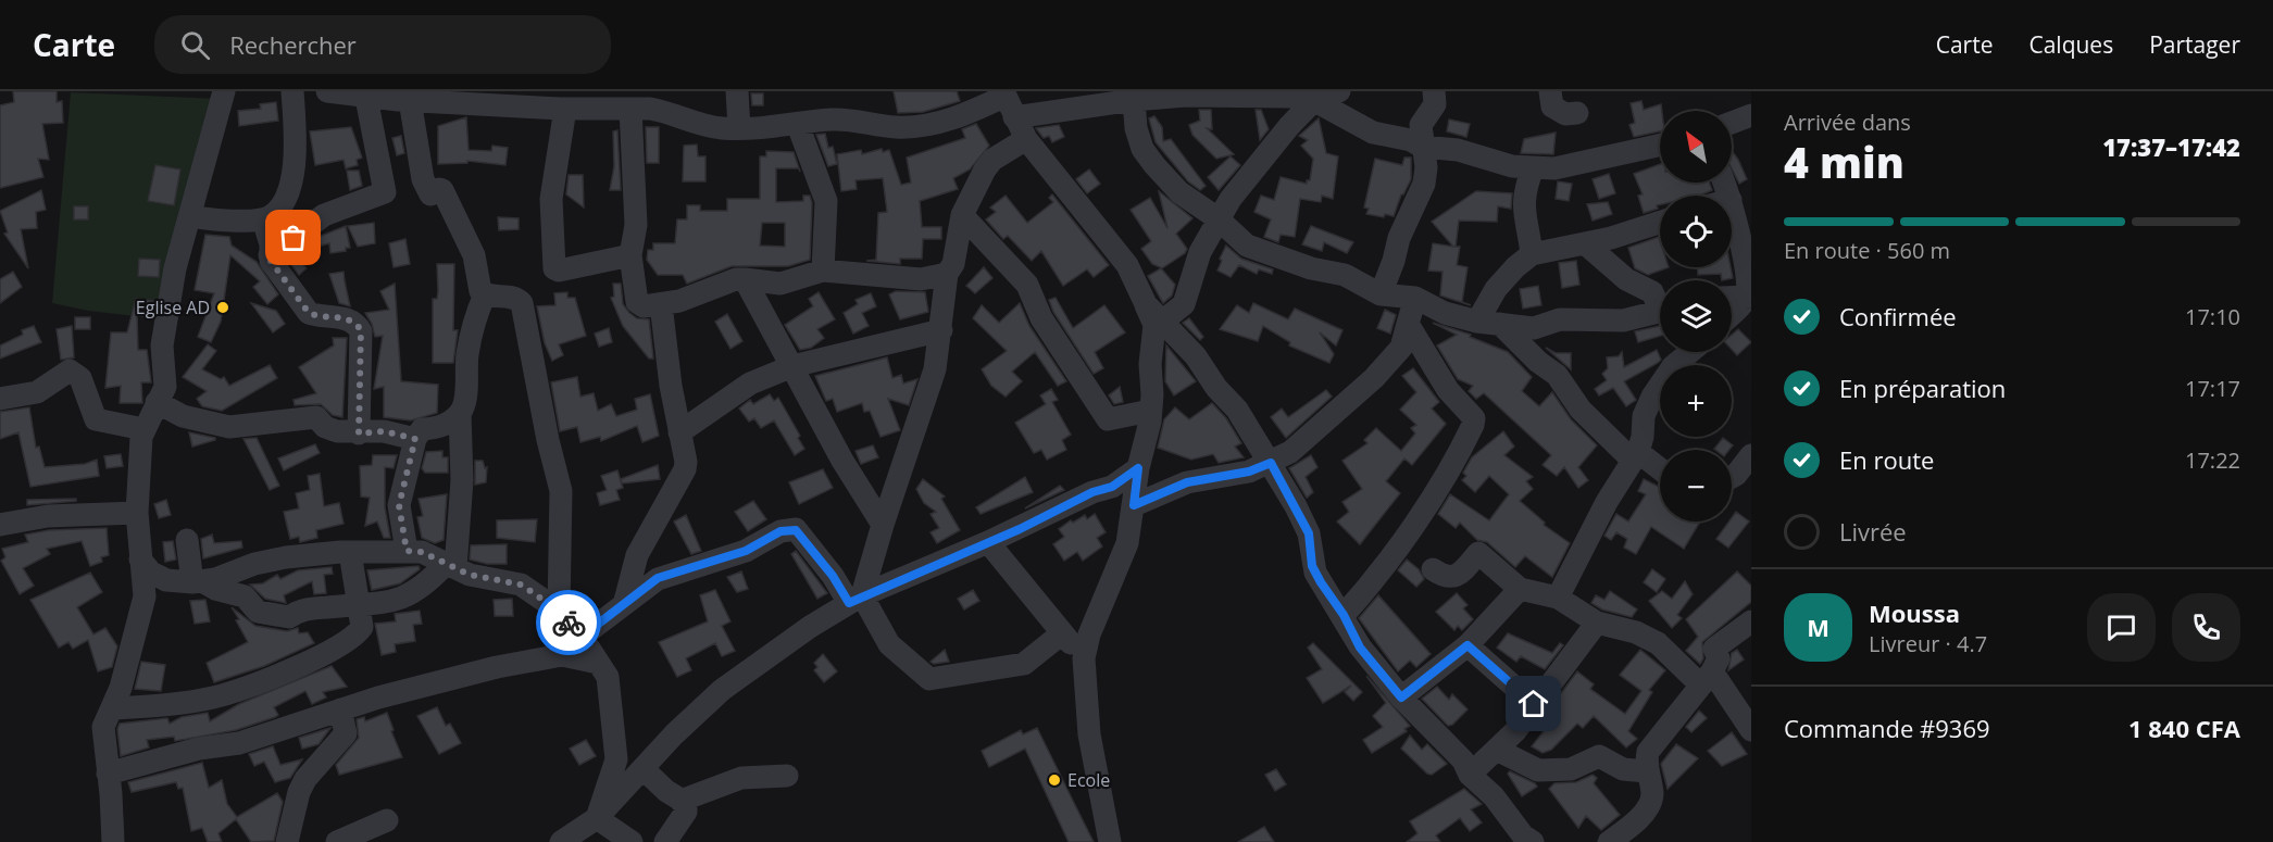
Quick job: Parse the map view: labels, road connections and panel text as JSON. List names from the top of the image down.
{
  "places": ["Eglise AD", "Ecole"],
  "north": "top left",
  "page": {
    "header": "Carte",
    "search": "Rechercher",
    "nav": ["Carte", "Calques", "Partager"],
    "heading": ["4 min", "Arrivée dans", "17:37–17:42"],
    "panel": [
      "Moussa",
      "Livreur · 4.7",
      "Commande #9369",
      "1 840 CFA"
    ],
    "map_buttons": ["+", "−"],
    "bar": "En route · 560 m",
    "list": [
      ["Confirmée", "17:10"],
      ["En préparation", "17:17"],
      ["En route", "17:22"],
      "Livrée"
    ],
    "round": "M"
  }
}
